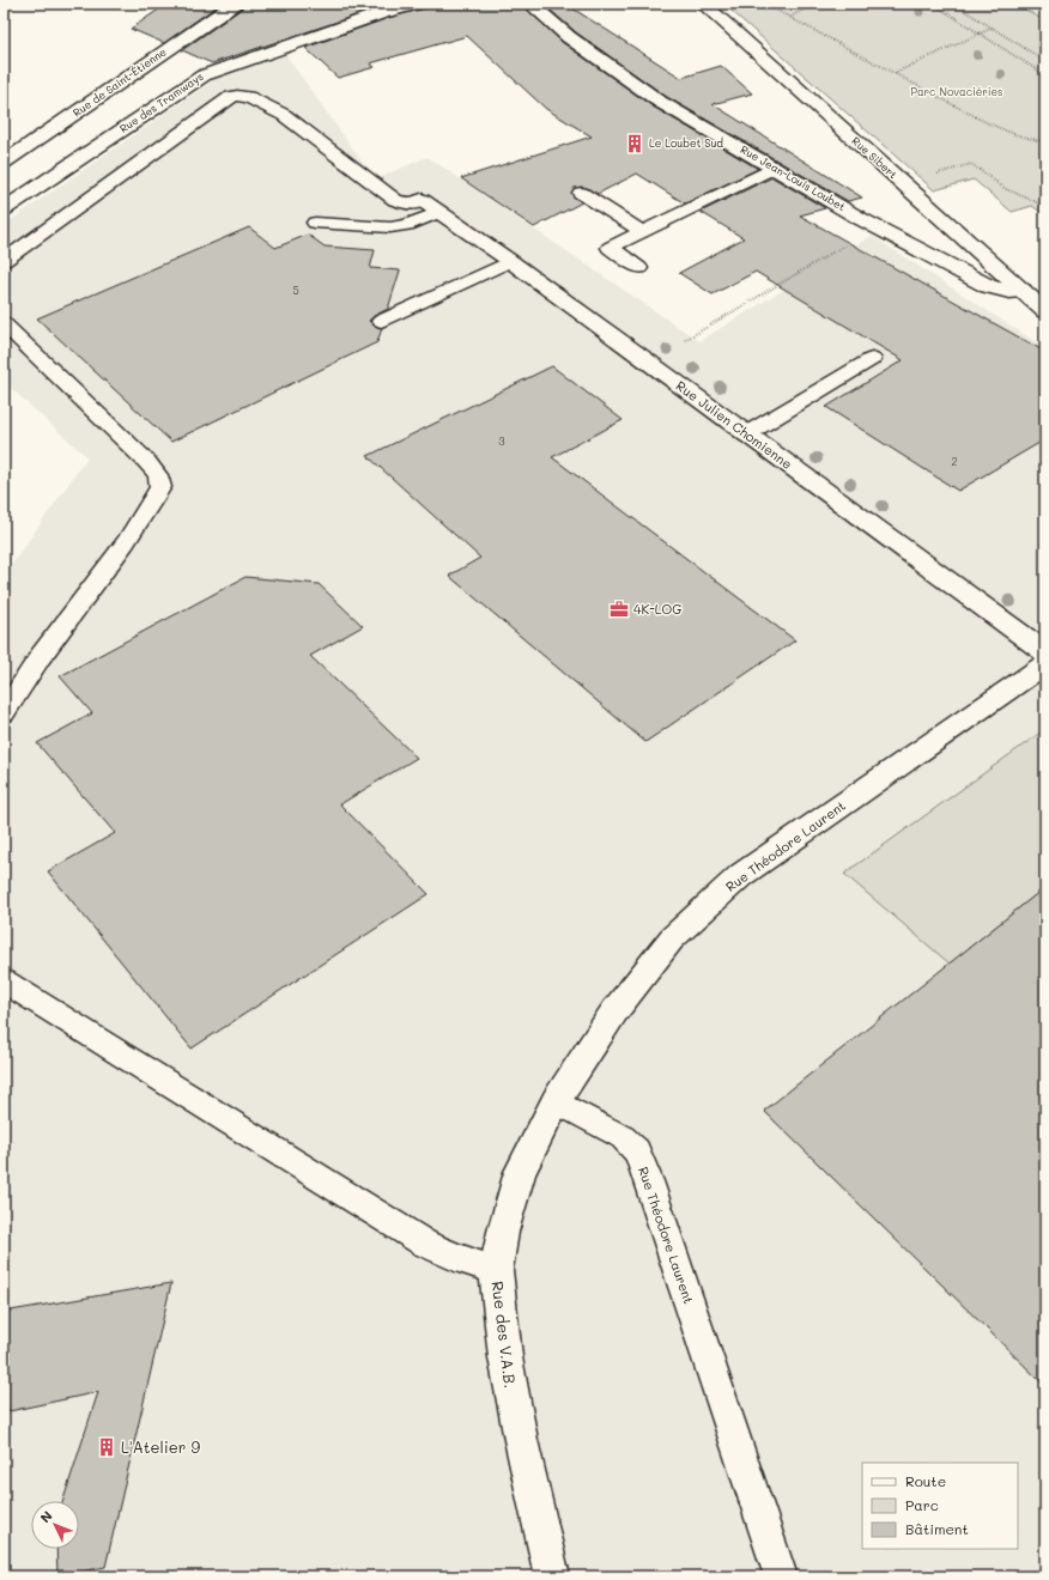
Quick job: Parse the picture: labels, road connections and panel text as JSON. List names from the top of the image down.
{
  "streets": {
    "street": [
      "Rue de Saint-Étienne",
      "Rue des Tramways",
      "Rue Sibert",
      "Rue Jean-Louis Loubet",
      "Rue Julien Chomienne",
      "Rue Théodore Laurent",
      "Rue des V.A.B."
    ]
  },
  "crossings": [
    ["Rue Sibert", "Rue Jean-Louis Loubet"],
    ["Rue Théodore Laurent", "Rue des V.A.B."]
  ],
  "parks": ["Parc Novaciéries"],
  "places": {
    "building": ["Le Loubet Sud", "L'Atelier 9"],
    "office": ["4K-LOG"]
  },
  "house_numbers": ["5", "3", "2"],
  "legend": ["Route", "Parc", "Bâtiment"],
  "north": "top left"
}
